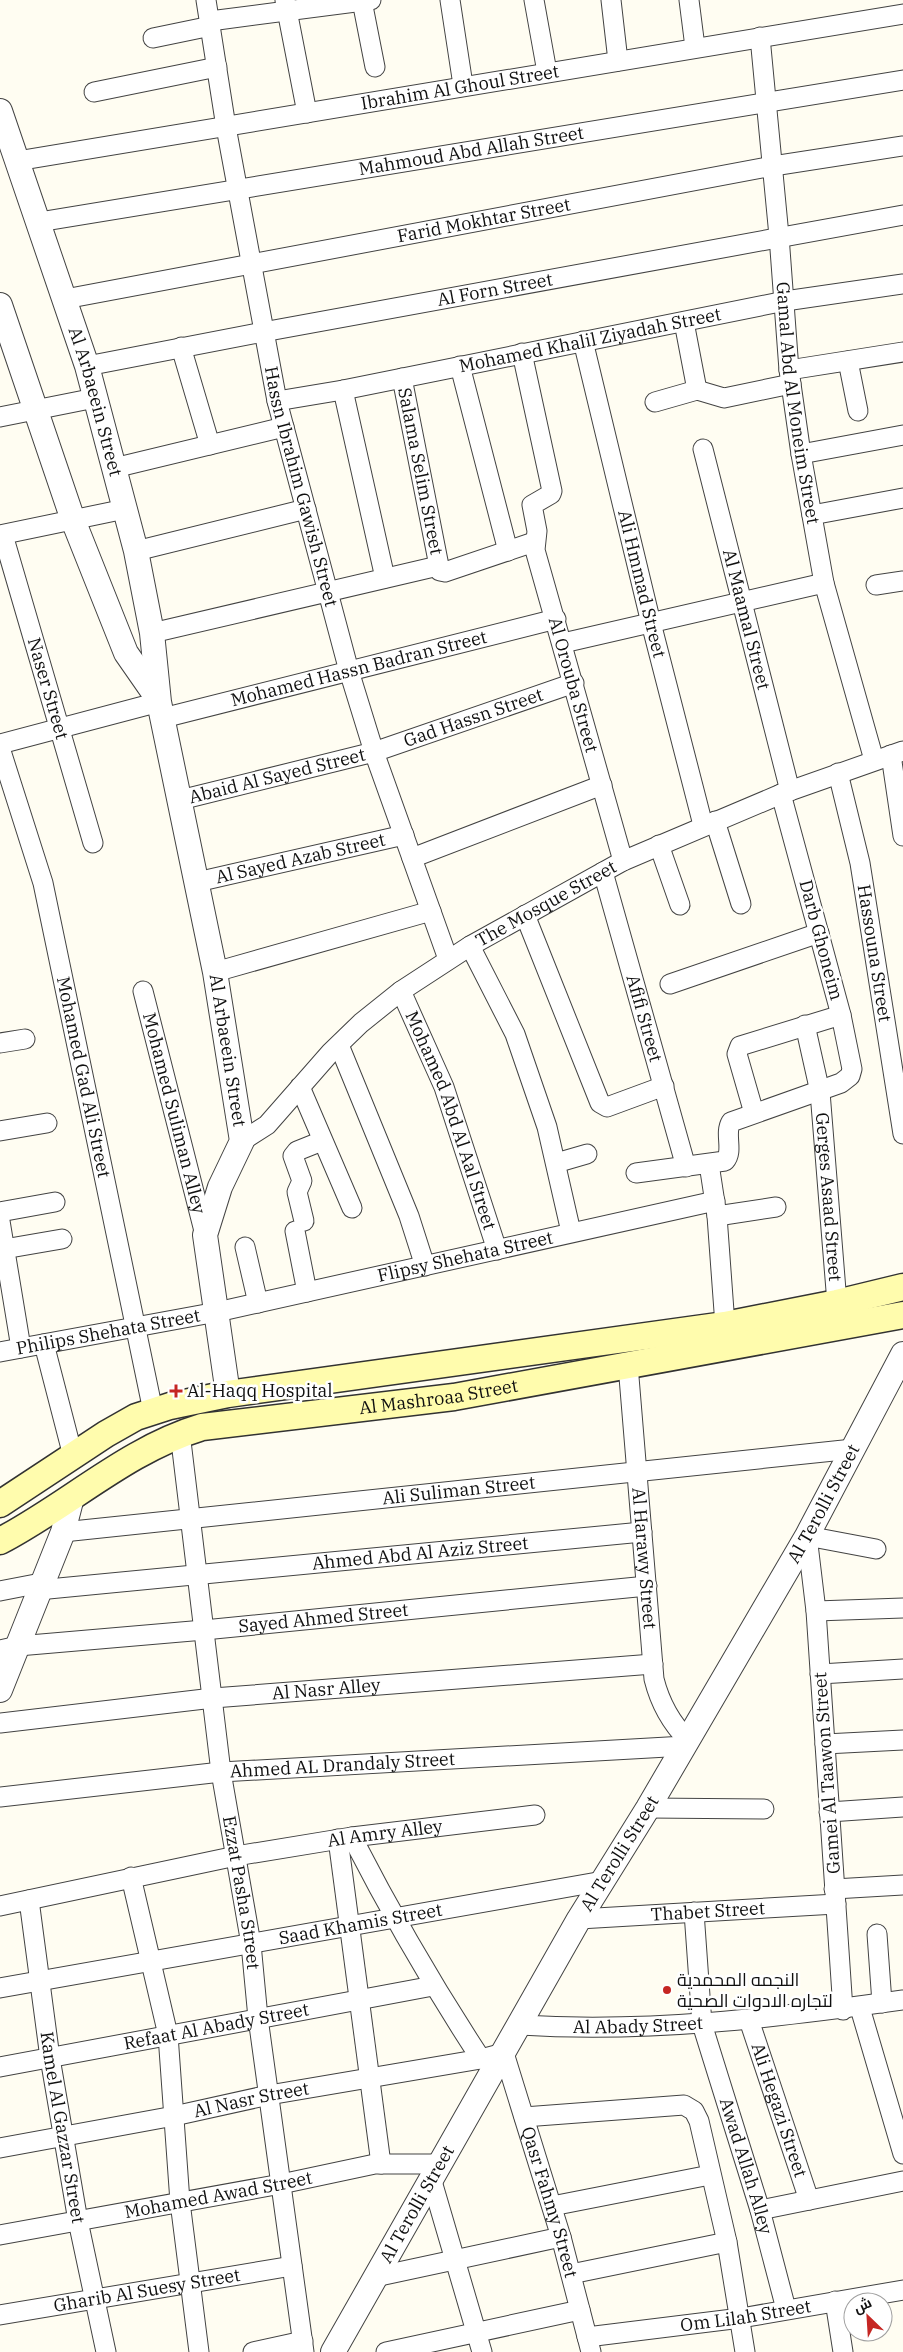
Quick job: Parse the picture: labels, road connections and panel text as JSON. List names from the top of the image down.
{
  "streets": {
    "main road": ["Al Mashroaa Street"],
    "street": [
      "Ibrahim Al Ghoul Street",
      "Mahmoud Abd Allah Street",
      "Farid Mokhtar Street",
      "Al Forn Street",
      "Mohamed Khalil Ziyadah Street",
      "Gamal Abd Al Moneim Street",
      "Al Arbaeein Street",
      "Salama Selim Street",
      "Hassn Ibrahim Gawish Street",
      "Ali Hmmad Street",
      "Al Maamal Street",
      "Mohamed Hassn Badran Street",
      "Al Orouba Street",
      "Naser Street",
      "Gad Hassn Street",
      "Abaid Al Sayed Street",
      "Al Sayed Azab Street",
      "The Mosque Street",
      "Darb Ghoneim",
      "Hassouna Street",
      "Afifi Street",
      "Mohamed Gad Ali Street",
      "Mohamed Suliman Alley",
      "Mohamed Abd Al Aal Street",
      "Gerges Asaad Street",
      "Flipsy Shehata Street",
      "Philips Shehata Street",
      "Ali Suliman Street",
      "Al Terolli Street",
      "Ahmed Abd Al Aziz Street",
      "Al Harawy Street",
      "Sayed Ahmed Street",
      "Al Nasr Alley",
      "Ahmed AL Drandaly Street",
      "Gamei Al Taawon Street",
      "Al Amry Alley",
      "Ezzat Pasha Street",
      "Thabet Street",
      "Saad Khamis Street",
      "Refaat Al Abady Street",
      "Al Abady Street",
      "Al Nasr Street",
      "Ali Hegazi Street",
      "Kamel Al Gazzar Street",
      "Awad Allah Alley",
      "Mohamed Awad Street",
      "Qasr Fahmy Street",
      "Gharib Al Suesy Street",
      "Om Lilah Street"
    ]
  },
  "crossings": [
    ["Ibrahim Al Ghoul Street", "Gamal Abd Al Moneim Street"],
    ["Ibrahim Al Ghoul Street", "Al Arbaeein Street"],
    ["Ibrahim Al Ghoul Street", "Hassn Ibrahim Gawish Street"],
    ["Mahmoud Abd Allah Street", "Gamal Abd Al Moneim Street"],
    ["Mahmoud Abd Allah Street", "Al Arbaeein Street"],
    ["Mahmoud Abd Allah Street", "Hassn Ibrahim Gawish Street"],
    ["Farid Mokhtar Street", "Gamal Abd Al Moneim Street"],
    ["Farid Mokhtar Street", "Al Arbaeein Street"],
    ["Farid Mokhtar Street", "Hassn Ibrahim Gawish Street"],
    ["Al Forn Street", "Gamal Abd Al Moneim Street"],
    ["Al Forn Street", "Al Arbaeein Street"],
    ["Al Forn Street", "Hassn Ibrahim Gawish Street"],
    ["Mohamed Khalil Ziyadah Street", "Gamal Abd Al Moneim Street"],
    ["Mohamed Khalil Ziyadah Street", "Salama Selim Street"],
    ["Mohamed Khalil Ziyadah Street", "Hassn Ibrahim Gawish Street"],
    ["Mohamed Khalil Ziyadah Street", "Ali Hmmad Street"],
    ["Mohamed Khalil Ziyadah Street", "Al Orouba Street"],
    ["Gamal Abd Al Moneim Street", "The Mosque Street"],
    ["Al Arbaeein Street", "Mohamed Hassn Badran Street"],
    ["Al Arbaeein Street", "Abaid Al Sayed Street"],
    ["Al Arbaeein Street", "Al Sayed Azab Street"],
    ["Al Arbaeein Street", "The Mosque Street"],
    ["Al Arbaeein Street", "Mohamed Suliman Alley"],
    ["Al Arbaeein Street", "Flipsy Shehata Street"],
    ["Al Arbaeein Street", "Philips Shehata Street"],
    ["Al Arbaeein Street", "Al Mashroaa Street"],
    ["Hassn Ibrahim Gawish Street", "Mohamed Hassn Badran Street"],
    ["Hassn Ibrahim Gawish Street", "Gad Hassn Street"],
    ["Hassn Ibrahim Gawish Street", "Abaid Al Sayed Street"],
    ["Hassn Ibrahim Gawish Street", "Al Sayed Azab Street"],
    ["Hassn Ibrahim Gawish Street", "The Mosque Street"],
    ["Ali Hmmad Street", "The Mosque Street"],
    ["Al Maamal Street", "The Mosque Street"],
    ["Al Maamal Street", "Darb Ghoneim"],
    ["Mohamed Hassn Badran Street", "Al Orouba Street"],
    ["Mohamed Hassn Badran Street", "Naser Street"],
    ["Al Orouba Street", "Gad Hassn Street"],
    ["Al Orouba Street", "The Mosque Street"],
    ["Gad Hassn Street", "Abaid Al Sayed Street"],
    ["The Mosque Street", "Darb Ghoneim"],
    ["The Mosque Street", "Hassouna Street"],
    ["The Mosque Street", "Afifi Street"],
    ["The Mosque Street", "Mohamed Abd Al Aal Street"],
    ["Darb Ghoneim", "Gerges Asaad Street"],
    ["Mohamed Gad Ali Street", "Philips Shehata Street"],
    ["Mohamed Gad Ali Street", "Al Mashroaa Street"],
    ["Mohamed Abd Al Aal Street", "Flipsy Shehata Street"],
    ["Gerges Asaad Street", "Al Mashroaa Street"],
    ["Flipsy Shehata Street", "Philips Shehata Street"],
    ["Al Mashroaa Street", "Al Harawy Street"],
    ["Al Mashroaa Street", "Ezzat Pasha Street"],
    ["Ali Suliman Street", "Al Terolli Street"],
    ["Ali Suliman Street", "Al Harawy Street"],
    ["Ali Suliman Street", "Ezzat Pasha Street"],
    ["Al Terolli Street", "Al Harawy Street"],
    ["Al Terolli Street", "Ahmed AL Drandaly Street"],
    ["Al Terolli Street", "Gamei Al Taawon Street"],
    ["Al Terolli Street", "Thabet Street"],
    ["Al Terolli Street", "Saad Khamis Street"],
    ["Al Terolli Street", "Al Abady Street"],
    ["Al Terolli Street", "Al Nasr Street"],
    ["Al Terolli Street", "Mohamed Awad Street"],
    ["Al Terolli Street", "Qasr Fahmy Street"],
    ["Ahmed Abd Al Aziz Street", "Al Harawy Street"],
    ["Ahmed Abd Al Aziz Street", "Ezzat Pasha Street"],
    ["Al Harawy Street", "Sayed Ahmed Street"],
    ["Al Harawy Street", "Al Nasr Alley"],
    ["Al Harawy Street", "Ahmed AL Drandaly Street"],
    ["Sayed Ahmed Street", "Ezzat Pasha Street"],
    ["Al Nasr Alley", "Ezzat Pasha Street"],
    ["Ahmed AL Drandaly Street", "Ezzat Pasha Street"],
    ["Gamei Al Taawon Street", "Thabet Street"],
    ["Gamei Al Taawon Street", "Al Abady Street"],
    ["Al Amry Alley", "Ezzat Pasha Street"],
    ["Al Amry Alley", "Kamel Al Gazzar Street"],
    ["Ezzat Pasha Street", "Saad Khamis Street"],
    ["Ezzat Pasha Street", "Refaat Al Abady Street"],
    ["Ezzat Pasha Street", "Al Nasr Street"],
    ["Ezzat Pasha Street", "Mohamed Awad Street"],
    ["Ezzat Pasha Street", "Gharib Al Suesy Street"],
    ["Thabet Street", "Awad Allah Alley"],
    ["Saad Khamis Street", "Kamel Al Gazzar Street"],
    ["Refaat Al Abady Street", "Kamel Al Gazzar Street"],
    ["Al Abady Street", "Ali Hegazi Street"],
    ["Al Abady Street", "Awad Allah Alley"],
    ["Al Nasr Street", "Kamel Al Gazzar Street"],
    ["Al Nasr Street", "Qasr Fahmy Street"],
    ["Kamel Al Gazzar Street", "Mohamed Awad Street"],
    ["Kamel Al Gazzar Street", "Gharib Al Suesy Street"],
    ["Awad Allah Alley", "Om Lilah Street"],
    ["Qasr Fahmy Street", "Om Lilah Street"]
  ],
  "places": {
    "health": ["Al-Haqq Hospital"],
    "other": ["النجمه المحمدية لتجاره الادوات الصحية"]
  },
  "north": "top left"
}
